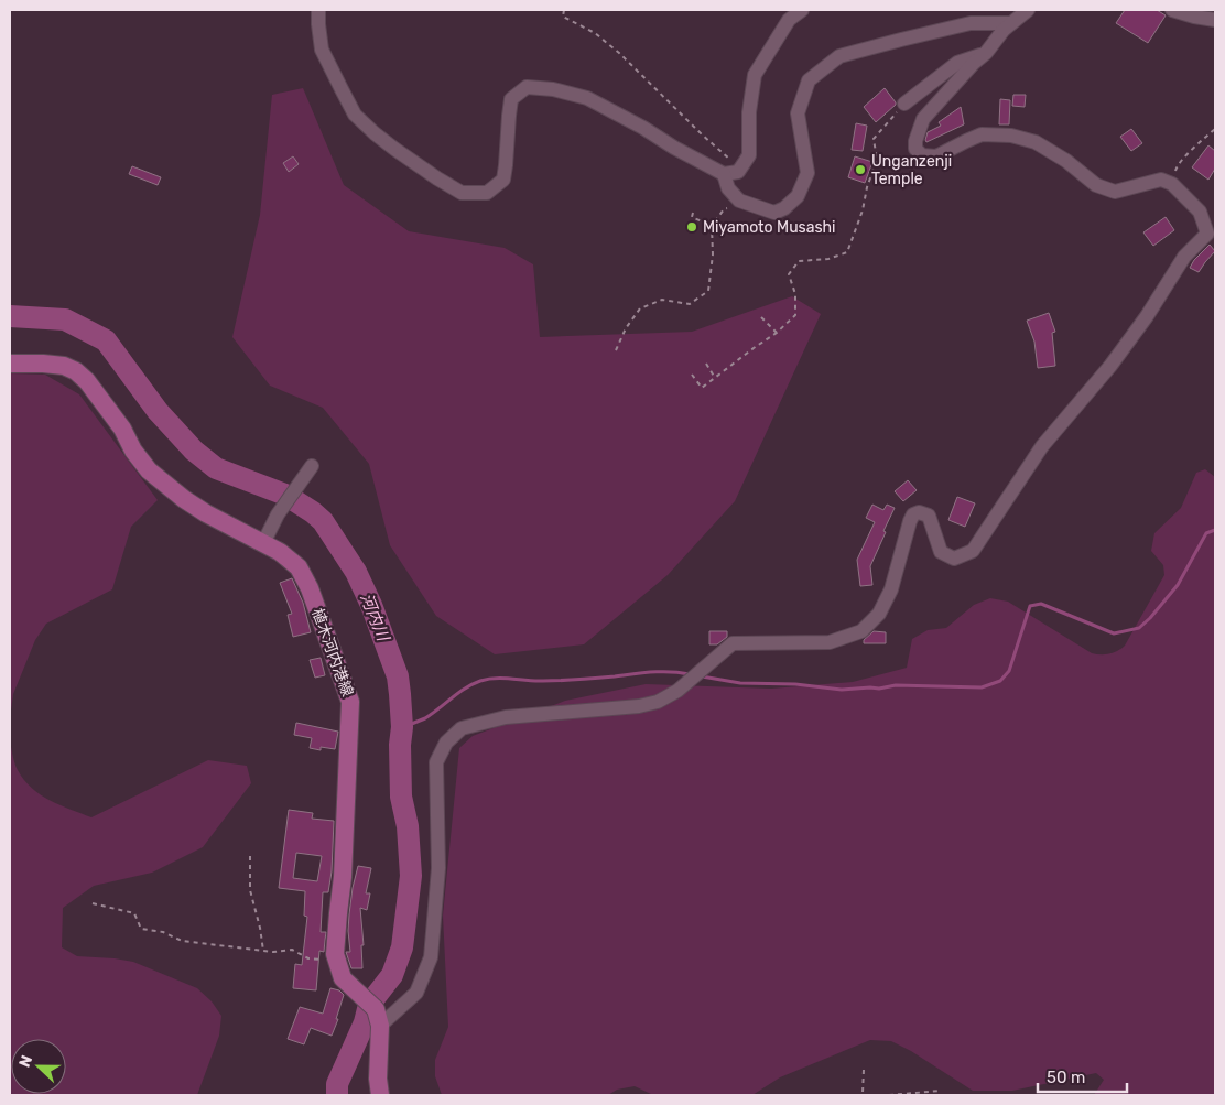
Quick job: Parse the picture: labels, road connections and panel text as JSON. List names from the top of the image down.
{
  "streets": {
    "main road": ["植木河内港線"]
  },
  "water": ["河内川"],
  "places": ["Unganzenji Temple", "Miyamoto Musashi"],
  "scale_bar": "50 m",
  "north": "left"
}
